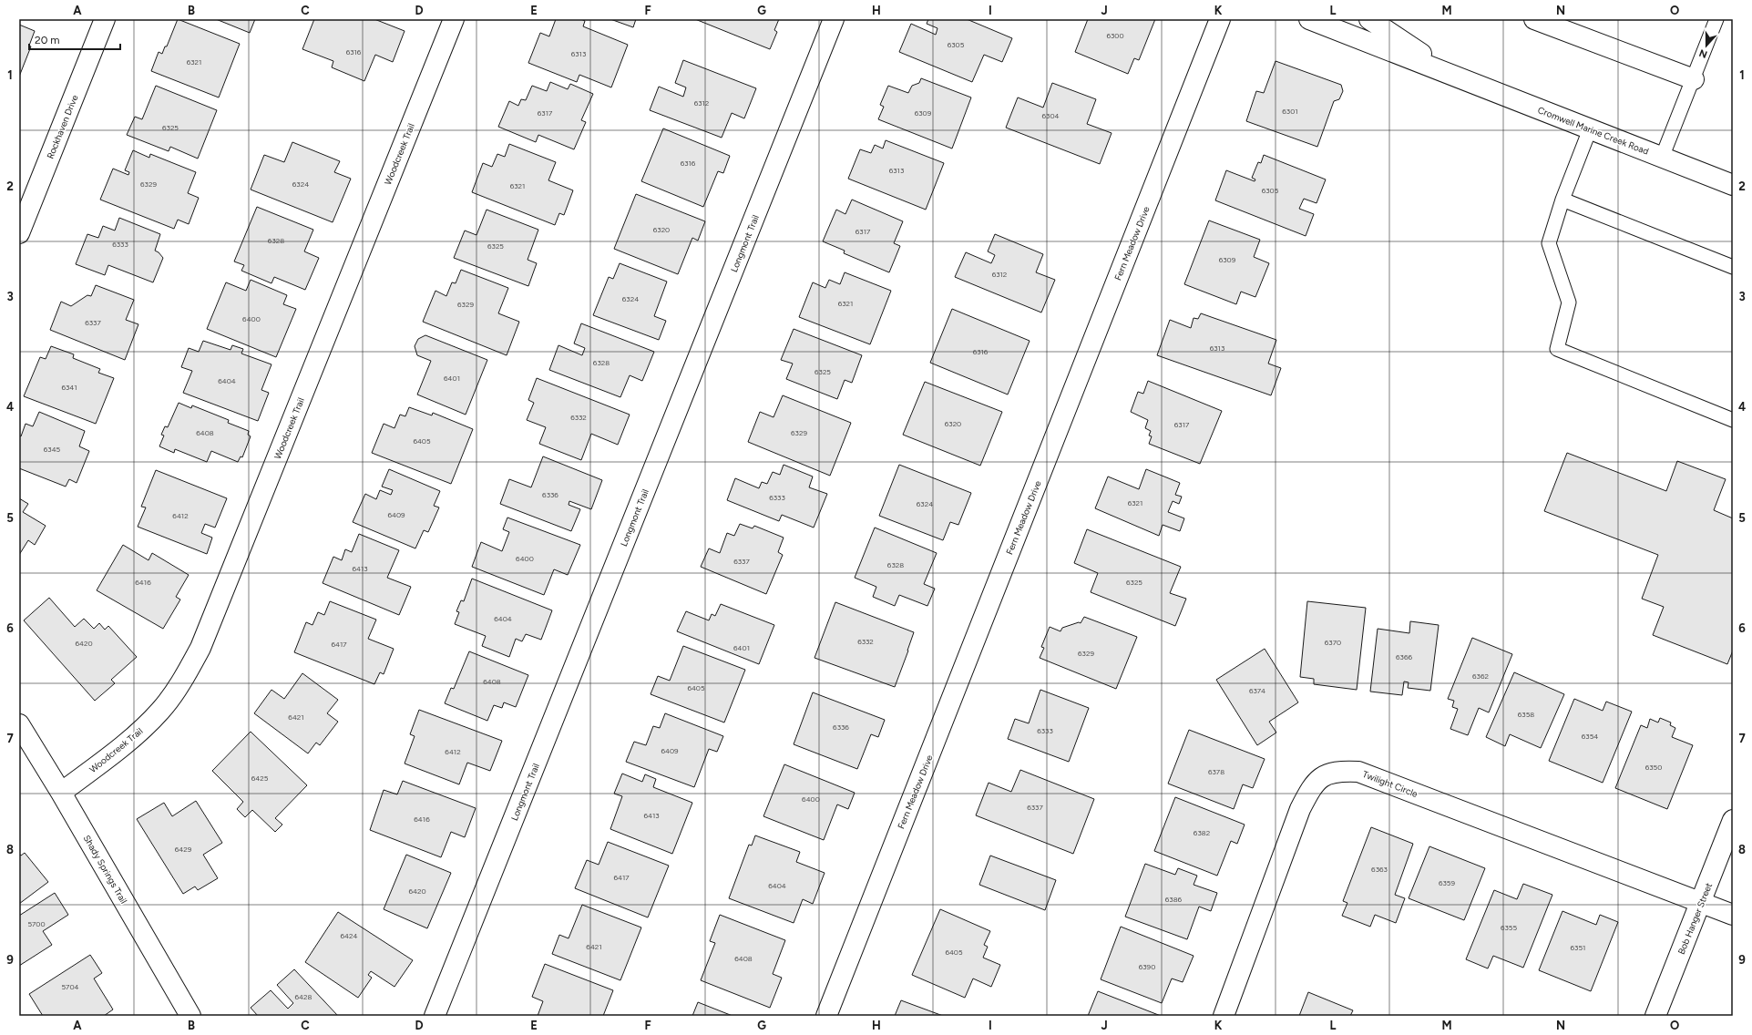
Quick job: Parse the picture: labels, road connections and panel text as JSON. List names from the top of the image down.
{
  "streets": {
    "street": [
      "Rockhaven Drive",
      "Cromwell Marine Creek Road",
      "Woodcreek Trail",
      "Longmont Trail",
      "Fern Meadow Drive",
      "Twilight Circle",
      "Shady Springs Trail",
      "Bob Hanger Street"
    ]
  },
  "crossings": [
    ["Woodcreek Trail", "Shady Springs Trail"],
    ["Twilight Circle", "Bob Hanger Street"]
  ],
  "house_numbers": [
    "6300",
    "6305",
    "6316",
    "6313",
    "6321",
    "6312",
    "6301",
    "6317",
    "6309",
    "6304",
    "6325",
    "6316",
    "6313",
    "6329",
    "6324",
    "6321",
    "6305",
    "6320",
    "6317",
    "6328",
    "6333",
    "6325",
    "6309",
    "6312",
    "6324",
    "6321",
    "6329",
    "6400",
    "6337",
    "6313",
    "6316",
    "6328",
    "6325",
    "6401",
    "6404",
    "6341",
    "6332",
    "6320",
    "6317",
    "6408",
    "6329",
    "6405",
    "6345",
    "6336",
    "6333",
    "6321",
    "6324",
    "6409",
    "6412",
    "6400",
    "6337",
    "6328",
    "6413",
    "6416",
    "6325",
    "6404",
    "6332",
    "6370",
    "6420",
    "6417",
    "6401",
    "6329",
    "6366",
    "6362",
    "6408",
    "6405",
    "6374",
    "6358",
    "6421",
    "6336",
    "6333",
    "6354",
    "6409",
    "6412",
    "6350",
    "6378",
    "6425",
    "6400",
    "6337",
    "6413",
    "6416",
    "6382",
    "6429",
    "6363",
    "6417",
    "6359",
    "6404",
    "6420",
    "6386",
    "5700",
    "6355",
    "6424",
    "6421",
    "6351",
    "6405",
    "6408",
    "6390",
    "5704",
    "6428"
  ],
  "scale_bar": "20 m",
  "north": "bottom",
  "grid": {
    "columns": [
      "A",
      "B",
      "C",
      "D",
      "E",
      "F",
      "G",
      "H",
      "I",
      "J",
      "K",
      "L",
      "M",
      "N",
      "O"
    ],
    "rows": [
      "1",
      "2",
      "3",
      "4",
      "5",
      "6",
      "7",
      "8",
      "9"
    ]
  }
}
